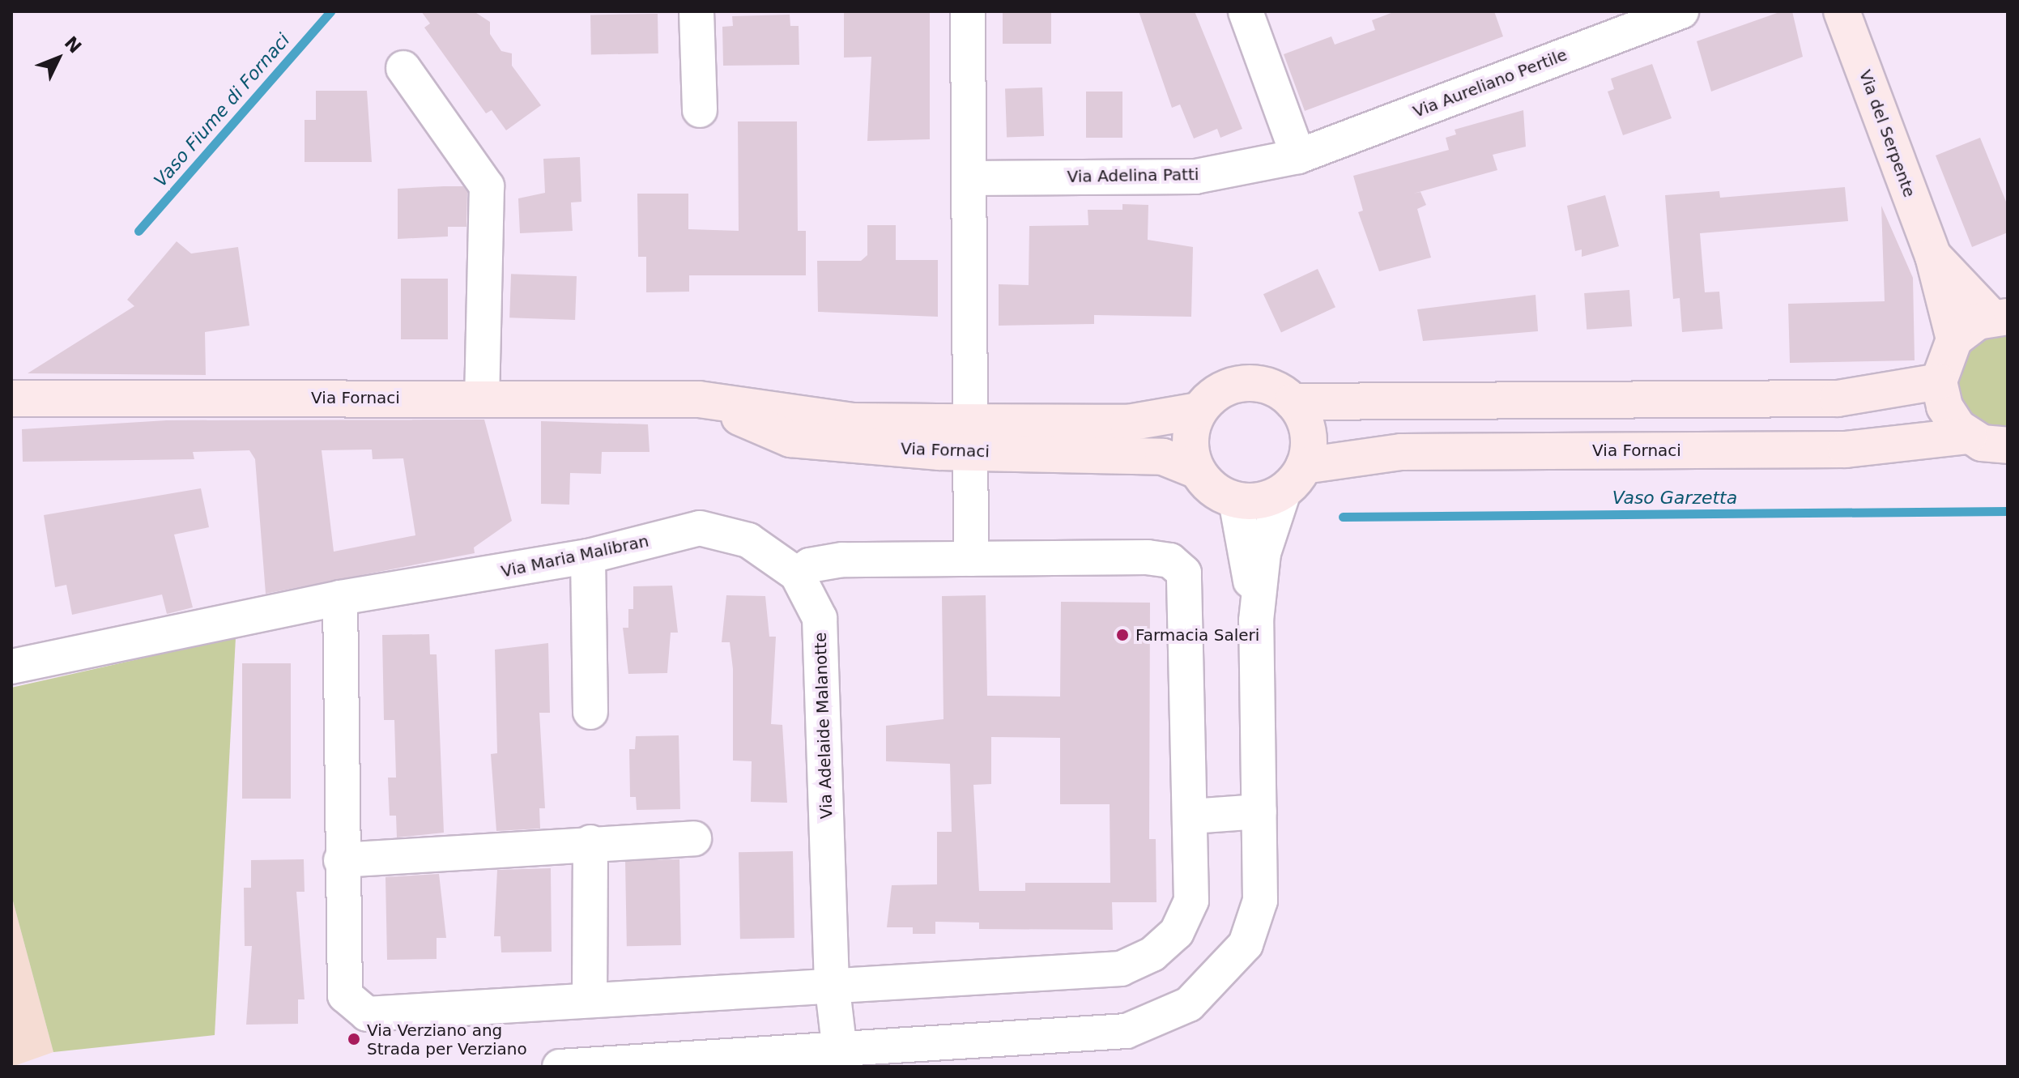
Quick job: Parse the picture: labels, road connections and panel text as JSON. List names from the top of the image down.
{
  "streets": {
    "street": [
      "Via Aureliano Pertile",
      "Via del Serpente",
      "Via Adelina Patti",
      "Via Fornaci",
      "Via Maria Malibran",
      "Via Adelaide Malanotte"
    ]
  },
  "crossings": [
    ["Via Aureliano Pertile", "Via Adelina Patti"],
    ["Via Maria Malibran", "Via Adelaide Malanotte"]
  ],
  "water": ["Vaso Fiume di Fornaci", "Vaso Garzetta"],
  "places": ["Farmacia Saleri", "Via Verziano ang Strada per Verziano"],
  "north": "top right"
}
